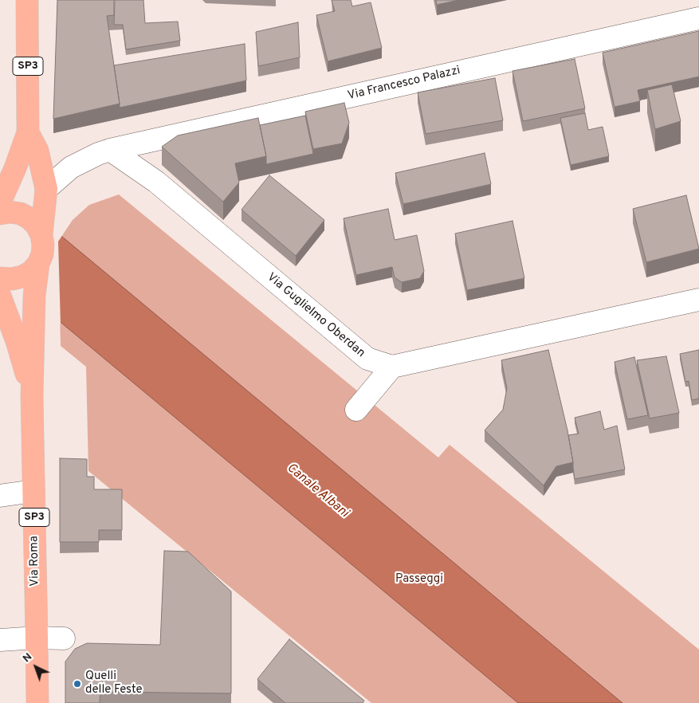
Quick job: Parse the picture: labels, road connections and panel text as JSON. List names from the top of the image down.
{
  "streets": {
    "main road": ["SP3", "Via Roma"],
    "street": ["Via Francesco Palazzi", "Via Guglielmo Oberdan"]
  },
  "crossings": [
    ["Via Francesco Palazzi", "Via Guglielmo Oberdan"],
    ["Via Francesco Palazzi", "Via Roma"]
  ],
  "water": ["Canale Albani"],
  "parks": ["Passeggi"],
  "places": ["Quelli delle Feste"],
  "north": "top left"
}
